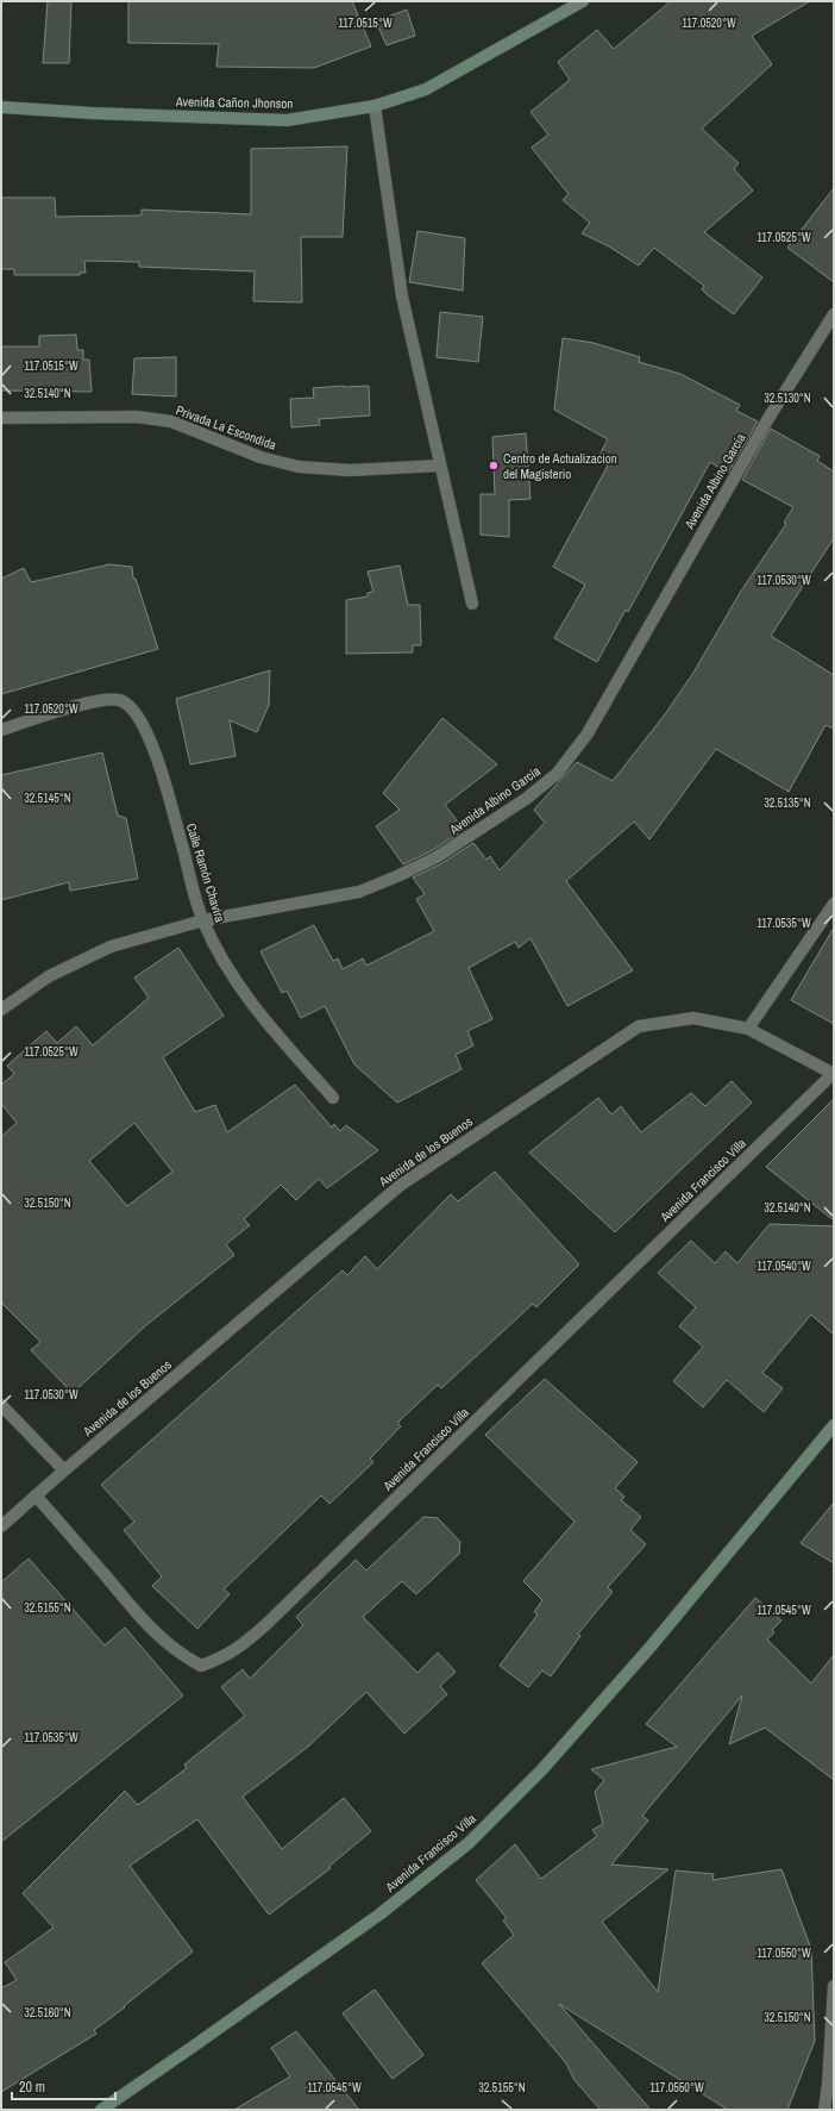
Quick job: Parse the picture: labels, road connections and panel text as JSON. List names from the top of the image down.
{
  "streets": {
    "main road": ["Avenida Cañon Jhonson", "Avenida Francisco Villa"],
    "street": [
      "Privada La Escondida",
      "Avenida Albino García",
      "Calle Ramón Chavira",
      "Avenida de los Buenos"
    ]
  },
  "crossings": [
    ["Avenida Albino García", "Calle Ramón Chavira"],
    ["Avenida de los Buenos", "Avenida Francisco Villa"]
  ],
  "places": ["Centro de Actualizacion del Magisterio"],
  "scale_bar": "20 m",
  "coordinates": [
    "117.0515°W",
    "117.0520°W",
    "117.0525°W",
    "32.5140°N",
    "32.5130°N",
    "117.0530°W",
    "32.5145°N",
    "32.5135°N",
    "117.0535°W",
    "32.5150°N",
    "117.0540°W",
    "32.5155°N",
    "117.0545°W",
    "117.0550°W",
    "32.5160°N"
  ]
}
